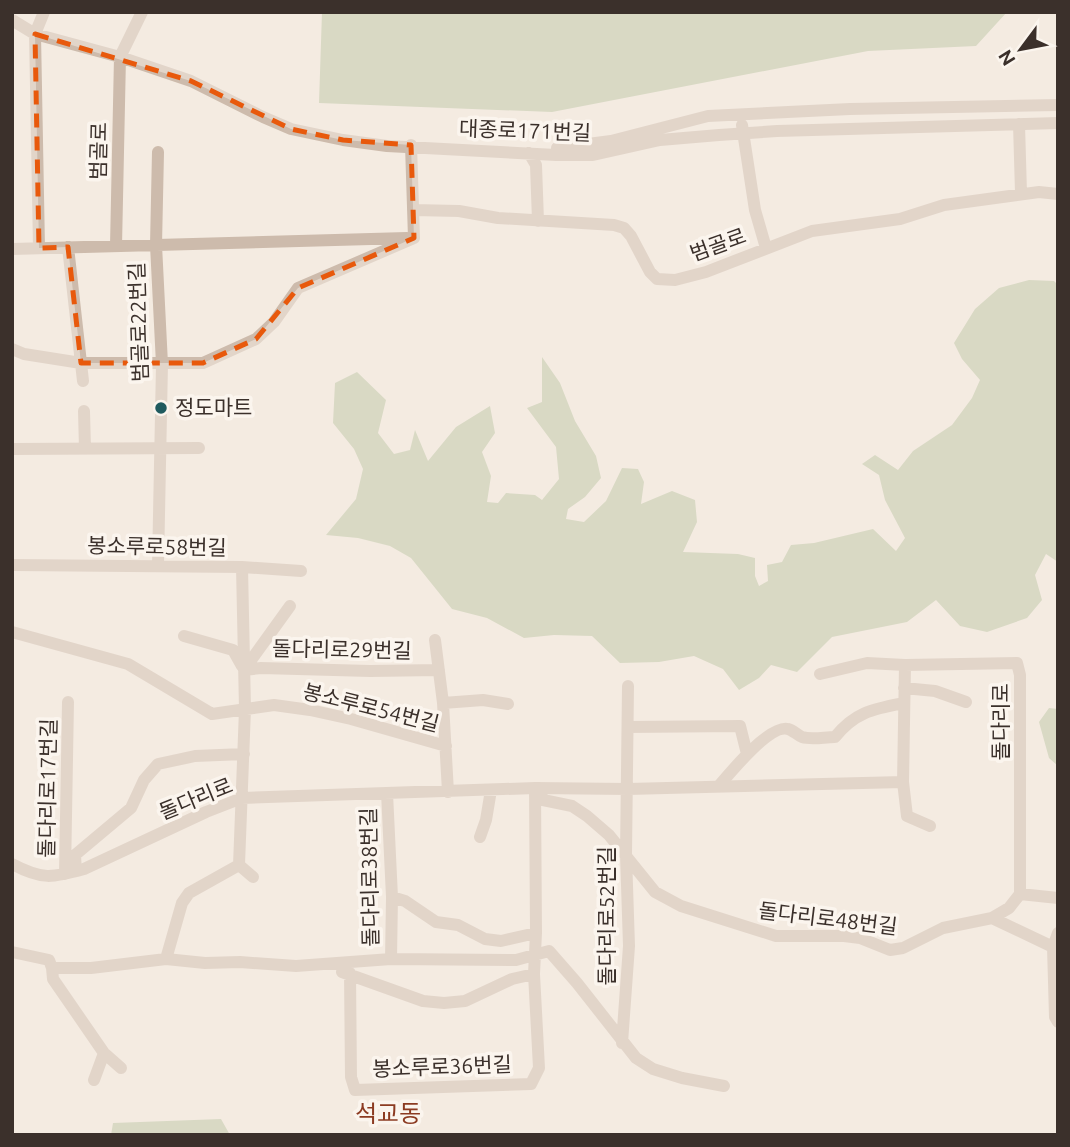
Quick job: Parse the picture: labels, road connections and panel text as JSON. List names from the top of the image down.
{
  "streets": {
    "street": [
      "대종로171번길",
      "범골로",
      "범골로22번길",
      "봉소루로58번길",
      "돌다리로29번길",
      "봉소루로54번길",
      "돌다리로",
      "돌다리로17번길",
      "돌다리로38번길",
      "돌다리로52번길",
      "돌다리로48번길",
      "봉소루로36번길"
    ]
  },
  "crossings": [
    ["대종로171번길", "범골로"],
    ["범골로22번길", "봉소루로58번길"],
    ["봉소루로58번길", "돌다리로29번길"],
    ["돌다리로29번길", "봉소루로54번길"],
    ["돌다리로29번길", "돌다리로"],
    ["돌다리로", "돌다리로17번길"],
    ["돌다리로", "돌다리로38번길"],
    ["돌다리로", "돌다리로52번길"],
    ["돌다리로", "돌다리로48번길"],
    ["돌다리로52번길", "돌다리로48번길"]
  ],
  "districts": ["석교동"],
  "places": ["정도마트"],
  "north": "bottom left"
}
